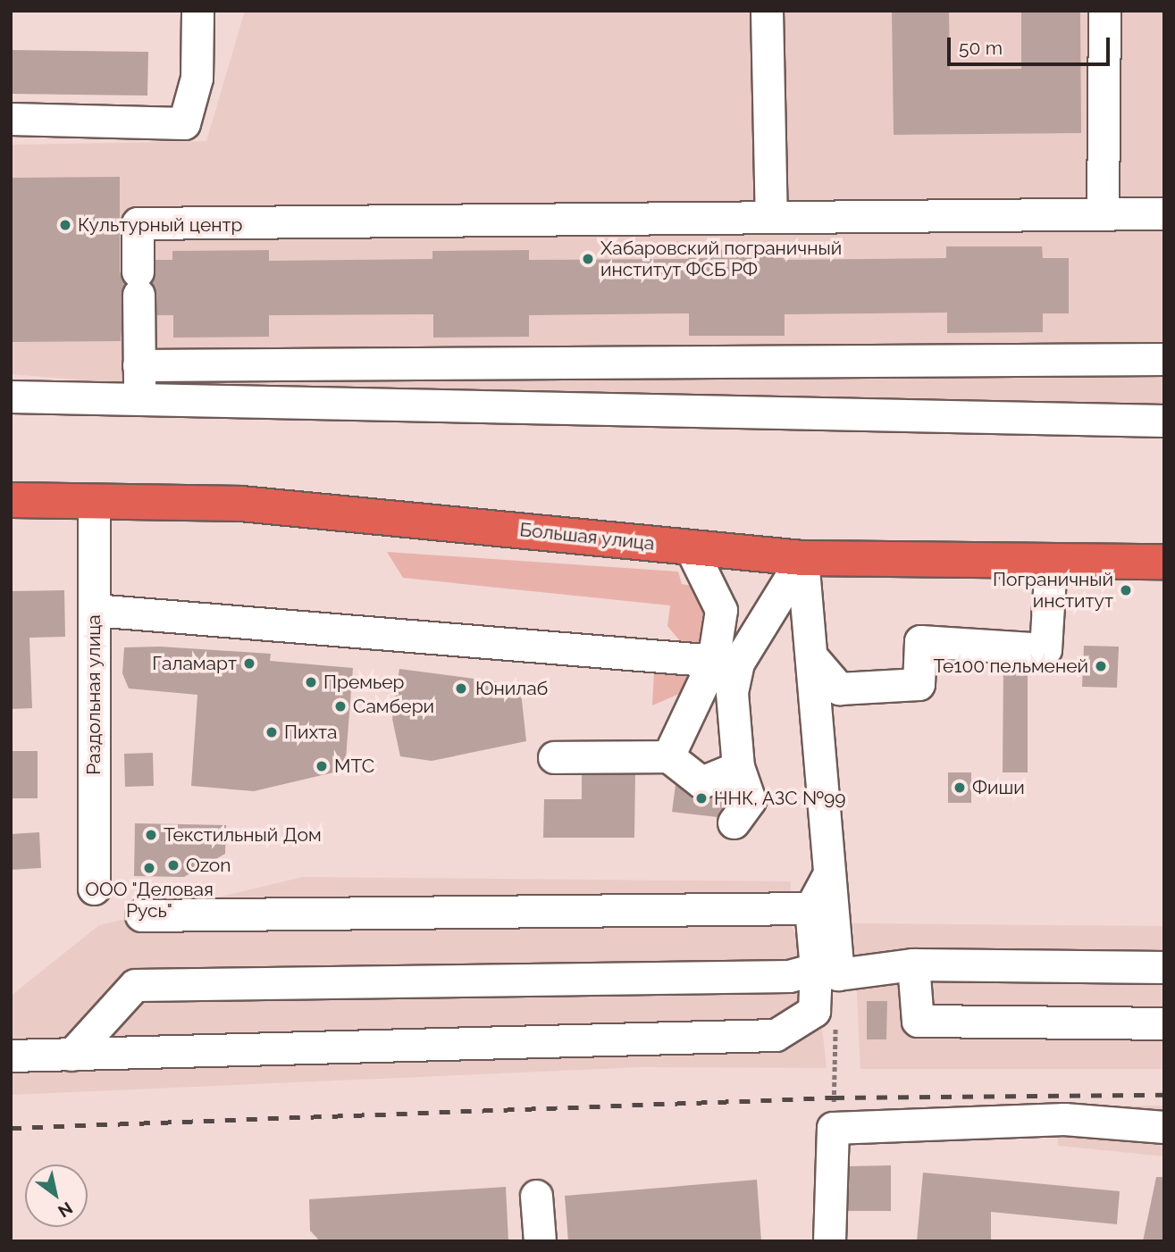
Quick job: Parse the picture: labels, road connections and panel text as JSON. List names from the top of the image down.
{
  "streets": {
    "highway": ["Большая улица"],
    "street": ["Раздольная улица"]
  },
  "crossings": [
    ["Большая улица", "Раздольная улица"]
  ],
  "places": [
    "Культурный центр",
    "Хабаровский пограничный институт ФСБ РФ",
    "Пограничный институт",
    "Галамарт",
    "Те100 пельменей",
    "Премьер",
    "Юнилаб",
    "Самбери",
    "Пихта",
    "МТС",
    "Фиши",
    "ННК, АЗС №99",
    "Текстильный Дом",
    "Ozon",
    "ООО \"Деловая Русь\""
  ],
  "scale_bar": "50 m",
  "north": "bottom right"
}
